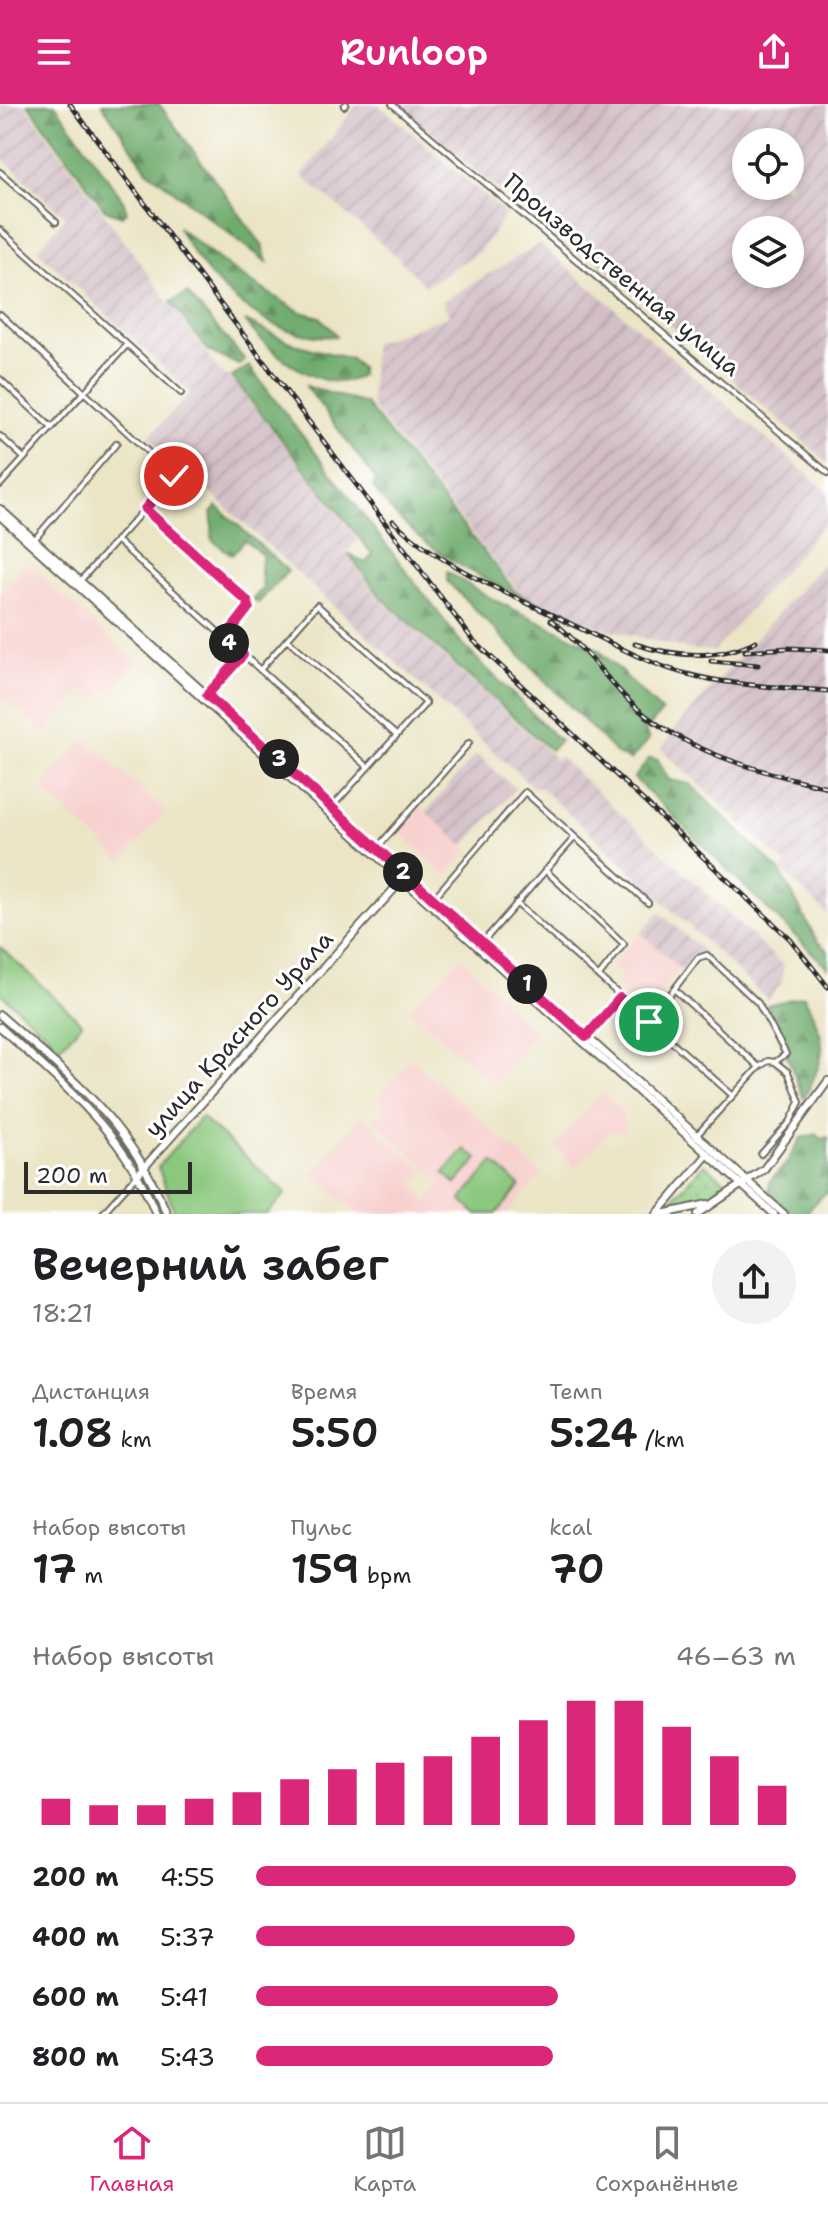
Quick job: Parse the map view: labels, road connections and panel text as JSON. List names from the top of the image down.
{
  "streets": {
    "main road": ["улица Красного Урала"],
    "street": ["Производственная улица"]
  },
  "scale_bar": "200 m",
  "page": {
    "header": "Runloop",
    "pins": [
      "4",
      "3",
      "2",
      "1"
    ],
    "scale": "200 m",
    "heading": ["Вечерний забег", "18:21"],
    "stats": [
      ["Дистанция", "1.08 km"],
      ["Время", "5:50"],
      ["Темп", "5:24 /km"],
      ["Набор высоты", "17 m"],
      ["Пульс", "159 bpm"],
      ["kcal", "70"]
    ],
    "chart": ["Набор высоты", "46–63 m"],
    "list": [
      {
        "name": "200 m",
        "note": "4:55"
      },
      {
        "name": "400 m",
        "note": "5:37"
      },
      {
        "name": "600 m",
        "note": "5:41"
      },
      {
        "name": "800 m",
        "note": "5:43"
      }
    ],
    "tabs": ["Главная", "Карта", "Сохранённые"]
  }
}
